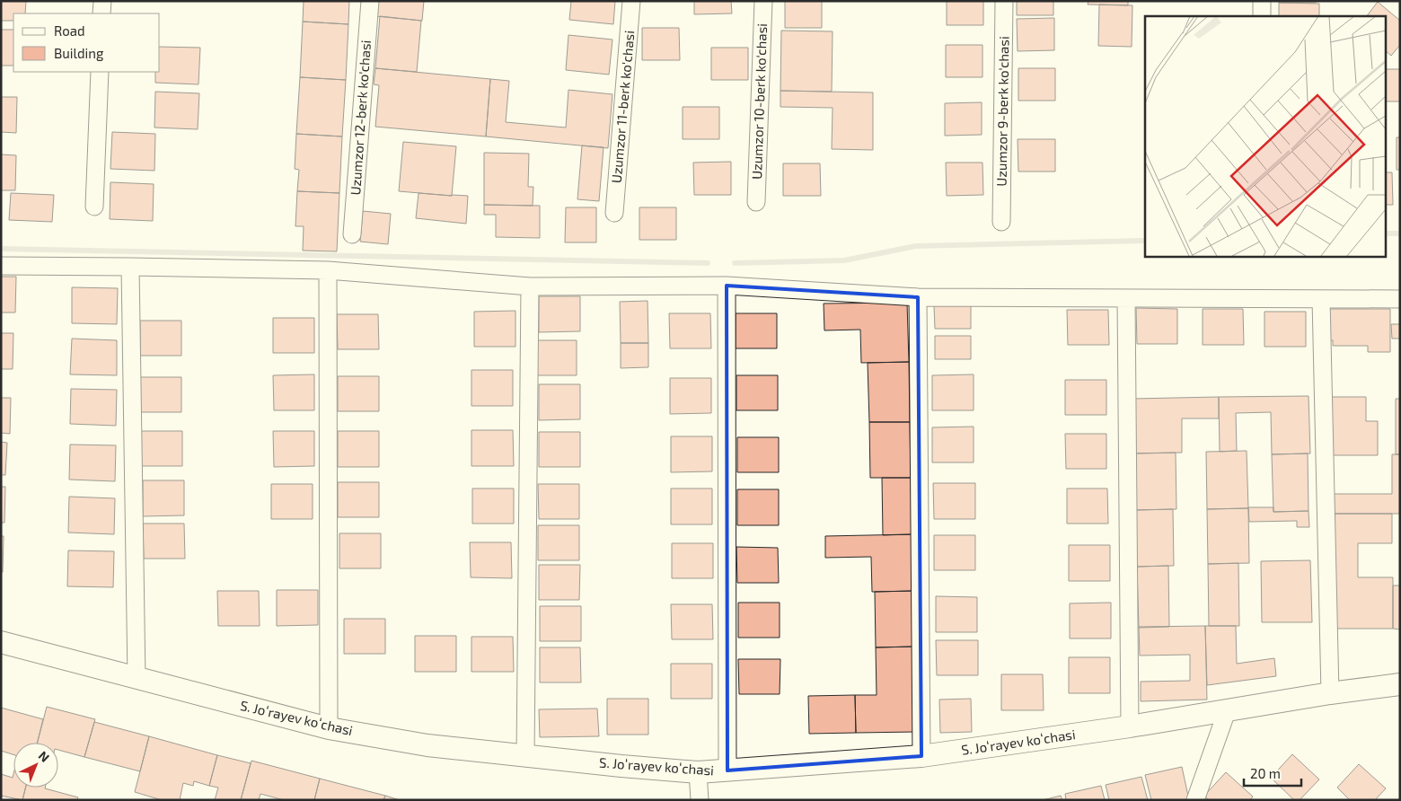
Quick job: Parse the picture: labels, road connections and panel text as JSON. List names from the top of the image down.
{
  "streets": {
    "street": [
      "Uzumzor 10-berk ko'chasi",
      "Uzumzor 11-berk ko'chasi",
      "Uzumzor 9-berk ko'chasi",
      "Uzumzor 12-berk ko'chasi",
      "S. Joʻrayev koʻchasi"
    ]
  },
  "legend": ["Road", "Building"],
  "scale_bar": "20 m",
  "north": "top right"
}
